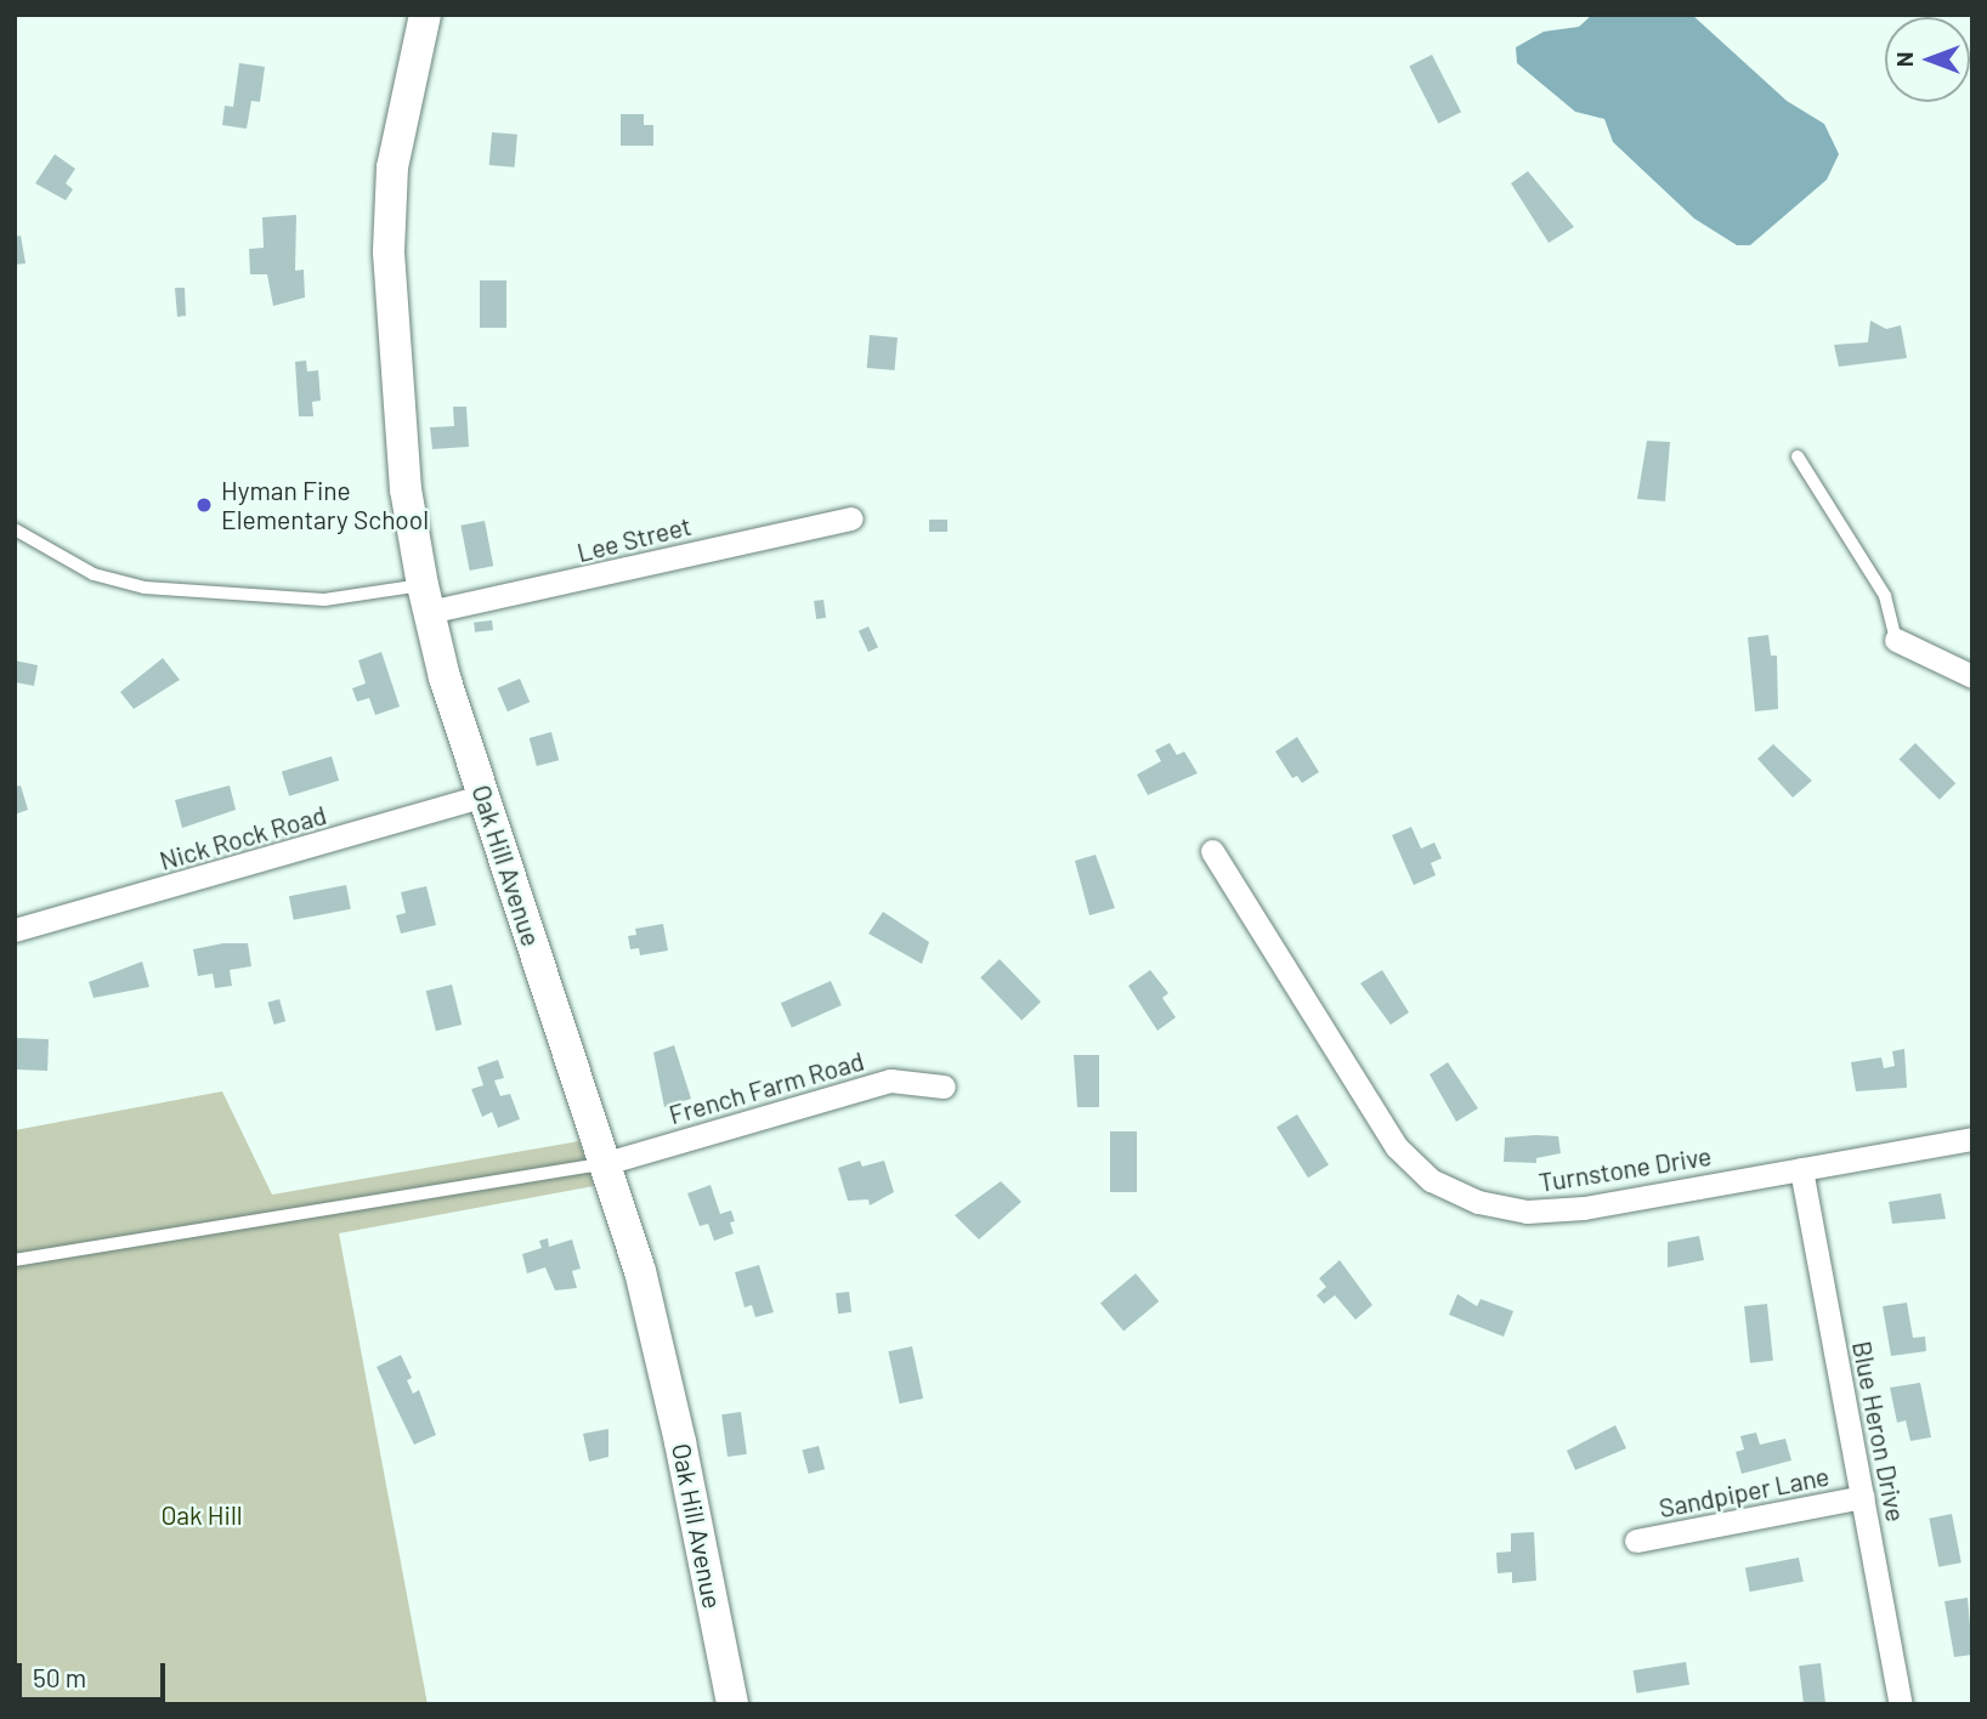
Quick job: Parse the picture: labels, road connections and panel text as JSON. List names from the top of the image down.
{
  "streets": {
    "main road": ["Oak Hill Avenue"],
    "street": [
      "Lee Street",
      "Nick Rock Road",
      "French Farm Road",
      "Turnstone Drive",
      "Blue Heron Drive",
      "Sandpiper Lane"
    ]
  },
  "crossings": [
    ["Lee Street", "Oak Hill Avenue"],
    ["Nick Rock Road", "Oak Hill Avenue"],
    ["Oak Hill Avenue", "French Farm Road"],
    ["Turnstone Drive", "Blue Heron Drive"],
    ["Blue Heron Drive", "Sandpiper Lane"]
  ],
  "parks": ["Oak Hill"],
  "places": ["Hyman Fine Elementary School"],
  "scale_bar": "50 m",
  "north": "left"
}
